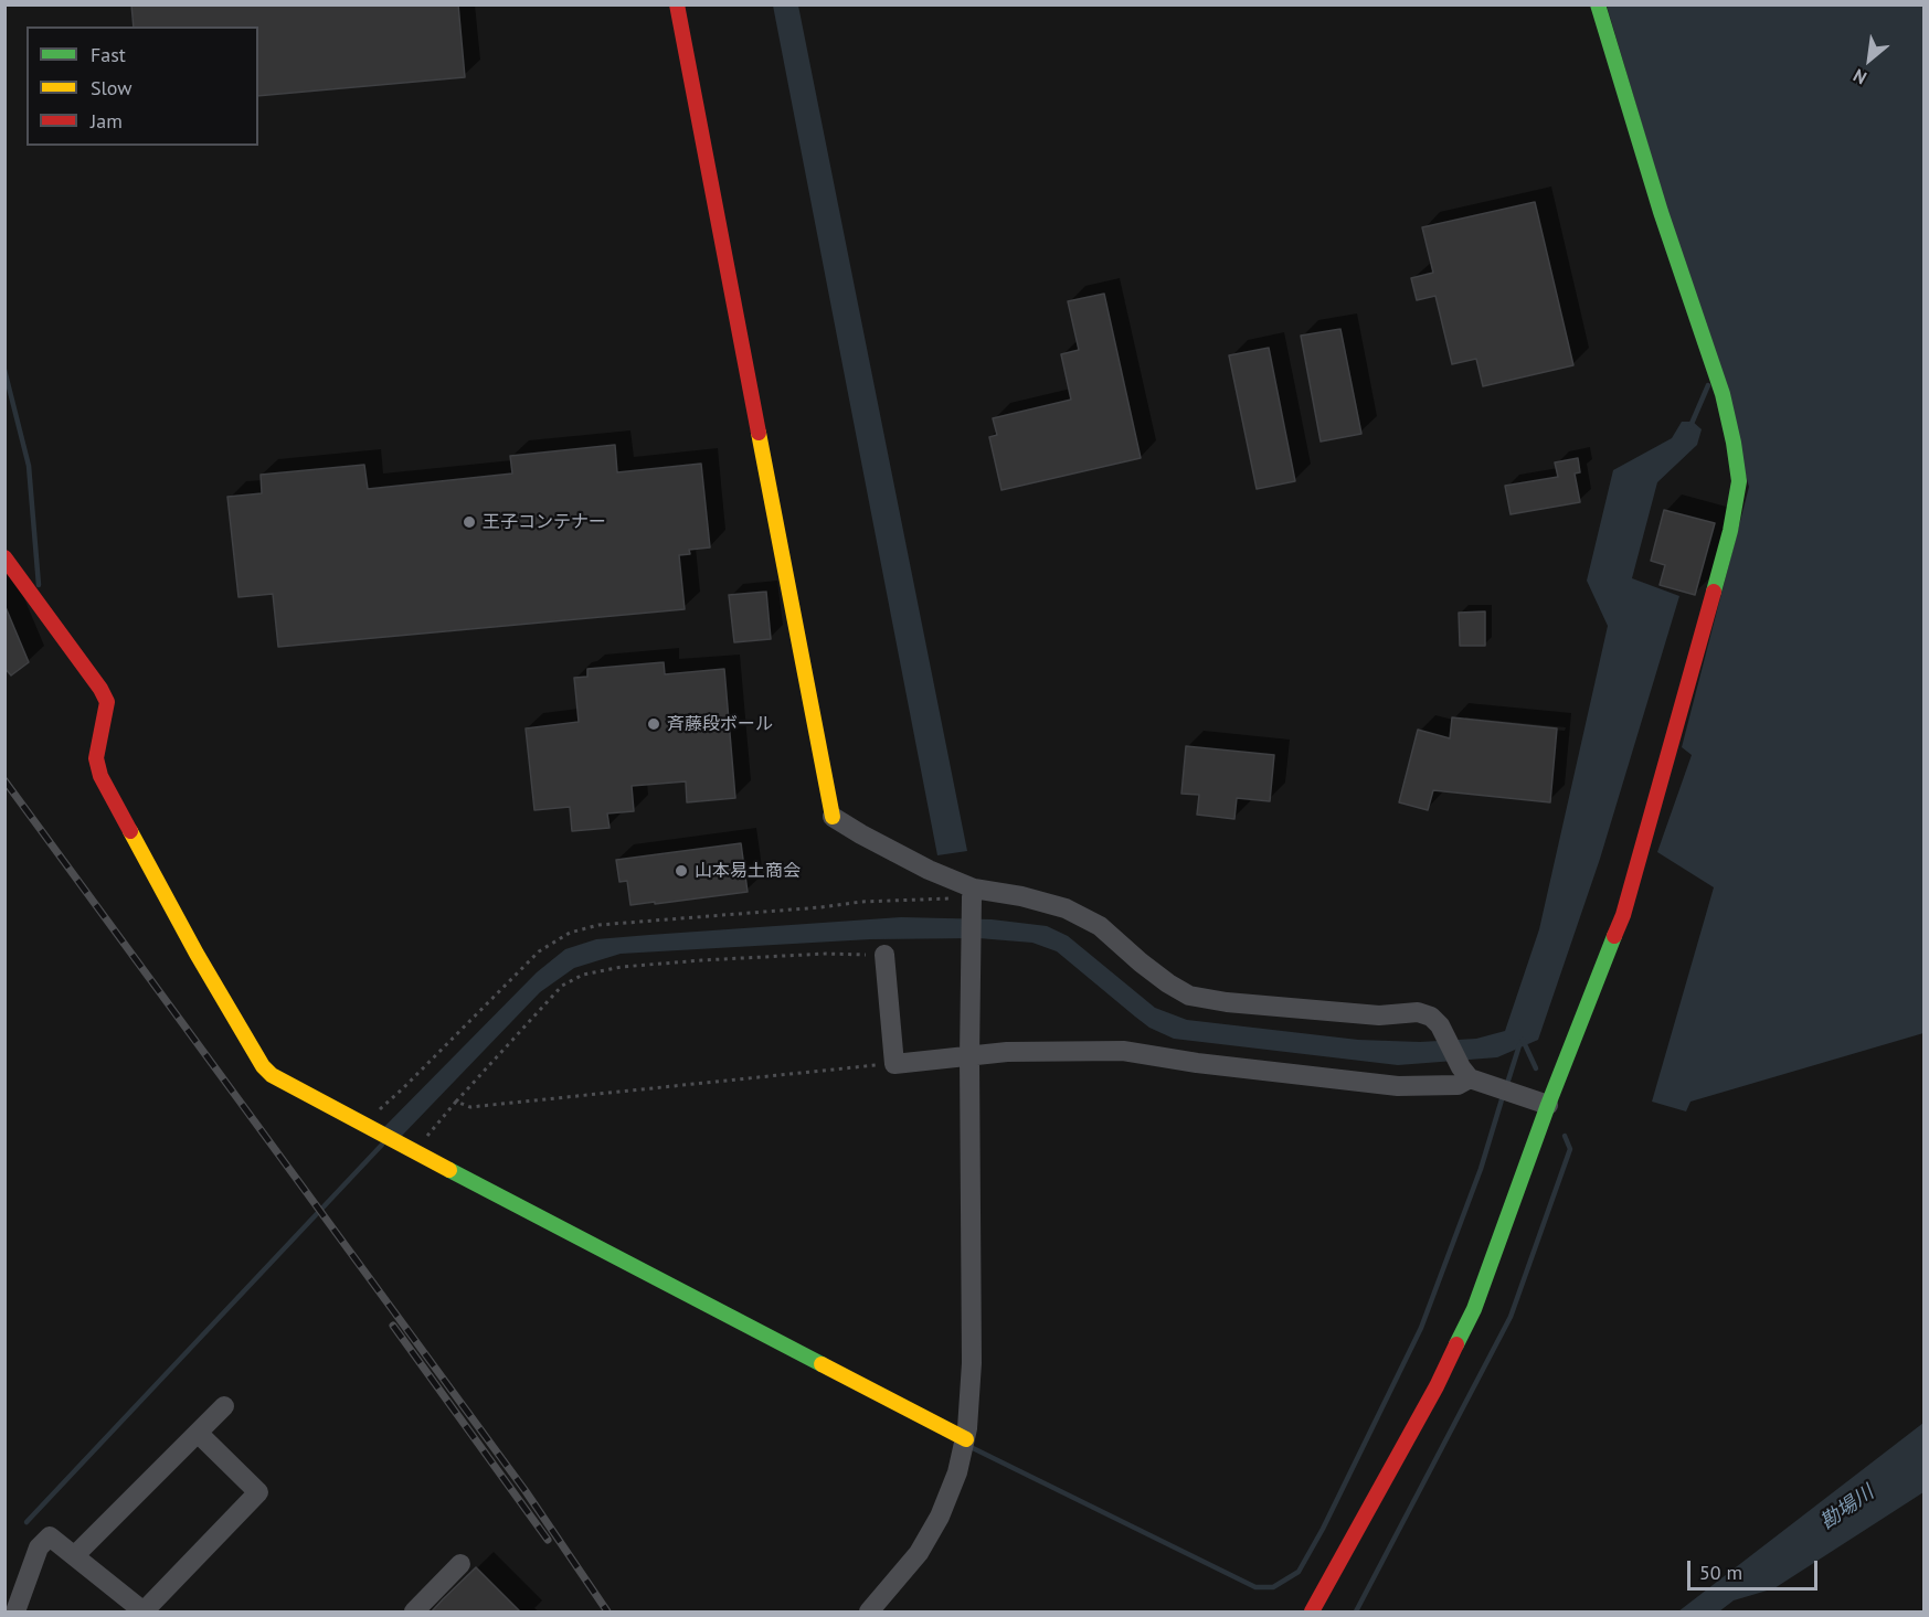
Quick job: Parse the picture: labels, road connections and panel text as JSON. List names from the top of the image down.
{
  "water": ["勘場川"],
  "places": ["王子コンテナー", "斉藤段ボール", "山本易土商会"],
  "legend": ["Fast", "Slow", "Jam"],
  "scale_bar": "50 m",
  "north": "bottom left"
}
